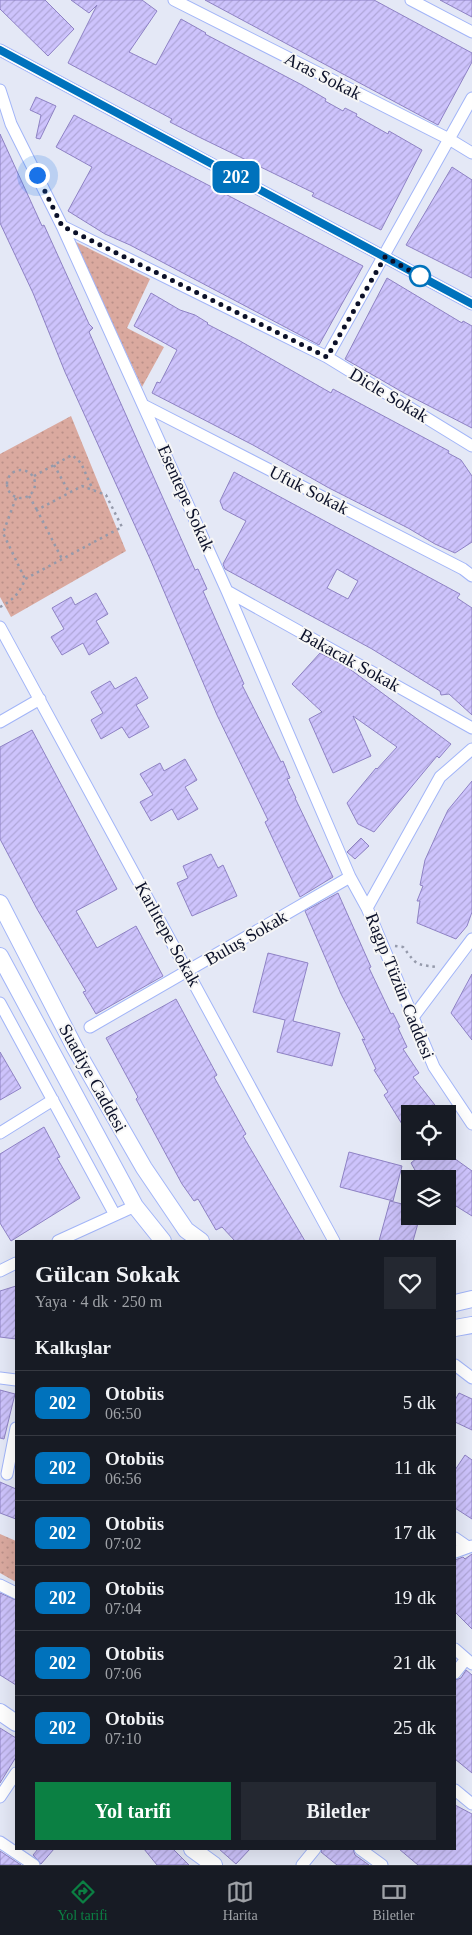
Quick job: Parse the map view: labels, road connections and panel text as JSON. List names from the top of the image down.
{
  "streets": {
    "main road": ["Suadiye Caddesi"],
    "street": [
      "Aras Sokak",
      "Dicle Sokak",
      "Ufuk Sokak",
      "Esentepe Sokak",
      "Bakacak Sokak",
      "Karlıtepe Sokak",
      "Buluş Sokak",
      "Ragıp Tüzün Caddesi"
    ]
  },
  "crossings": [
    ["Dicle Sokak", "Esentepe Sokak"],
    ["Ufuk Sokak", "Esentepe Sokak"],
    ["Esentepe Sokak", "Bakacak Sokak"],
    ["Esentepe Sokak", "Buluş Sokak"],
    ["Esentepe Sokak", "Ragıp Tüzün Caddesi"],
    ["Karlıtepe Sokak", "Buluş Sokak"]
  ],
  "lines": ["bus line 202"],
  "page": {
    "on_map": "202",
    "heading": [
      ["Gülcan Sokak", "Yaya · 4 dk · 250 m"],
      "Kalkışlar"
    ],
    "list": [
      {
        "mark": "202",
        "name": "Otobüs",
        "note": "06:50",
        "value": "5 dk"
      },
      {
        "mark": "202",
        "name": "Otobüs",
        "note": "06:56",
        "value": "11 dk"
      },
      {
        "mark": "202",
        "name": "Otobüs",
        "note": "07:02",
        "value": "17 dk"
      },
      {
        "mark": "202",
        "name": "Otobüs",
        "note": "07:04",
        "value": "19 dk"
      },
      {
        "mark": "202",
        "name": "Otobüs",
        "note": "07:06",
        "value": "21 dk"
      },
      {
        "mark": "202",
        "name": "Otobüs",
        "note": "07:10",
        "value": "25 dk"
      }
    ],
    "buttons": ["Yol tarifi", "Biletler"],
    "tabs": ["Yol tarifi", "Harita", "Biletler"]
  }
}
